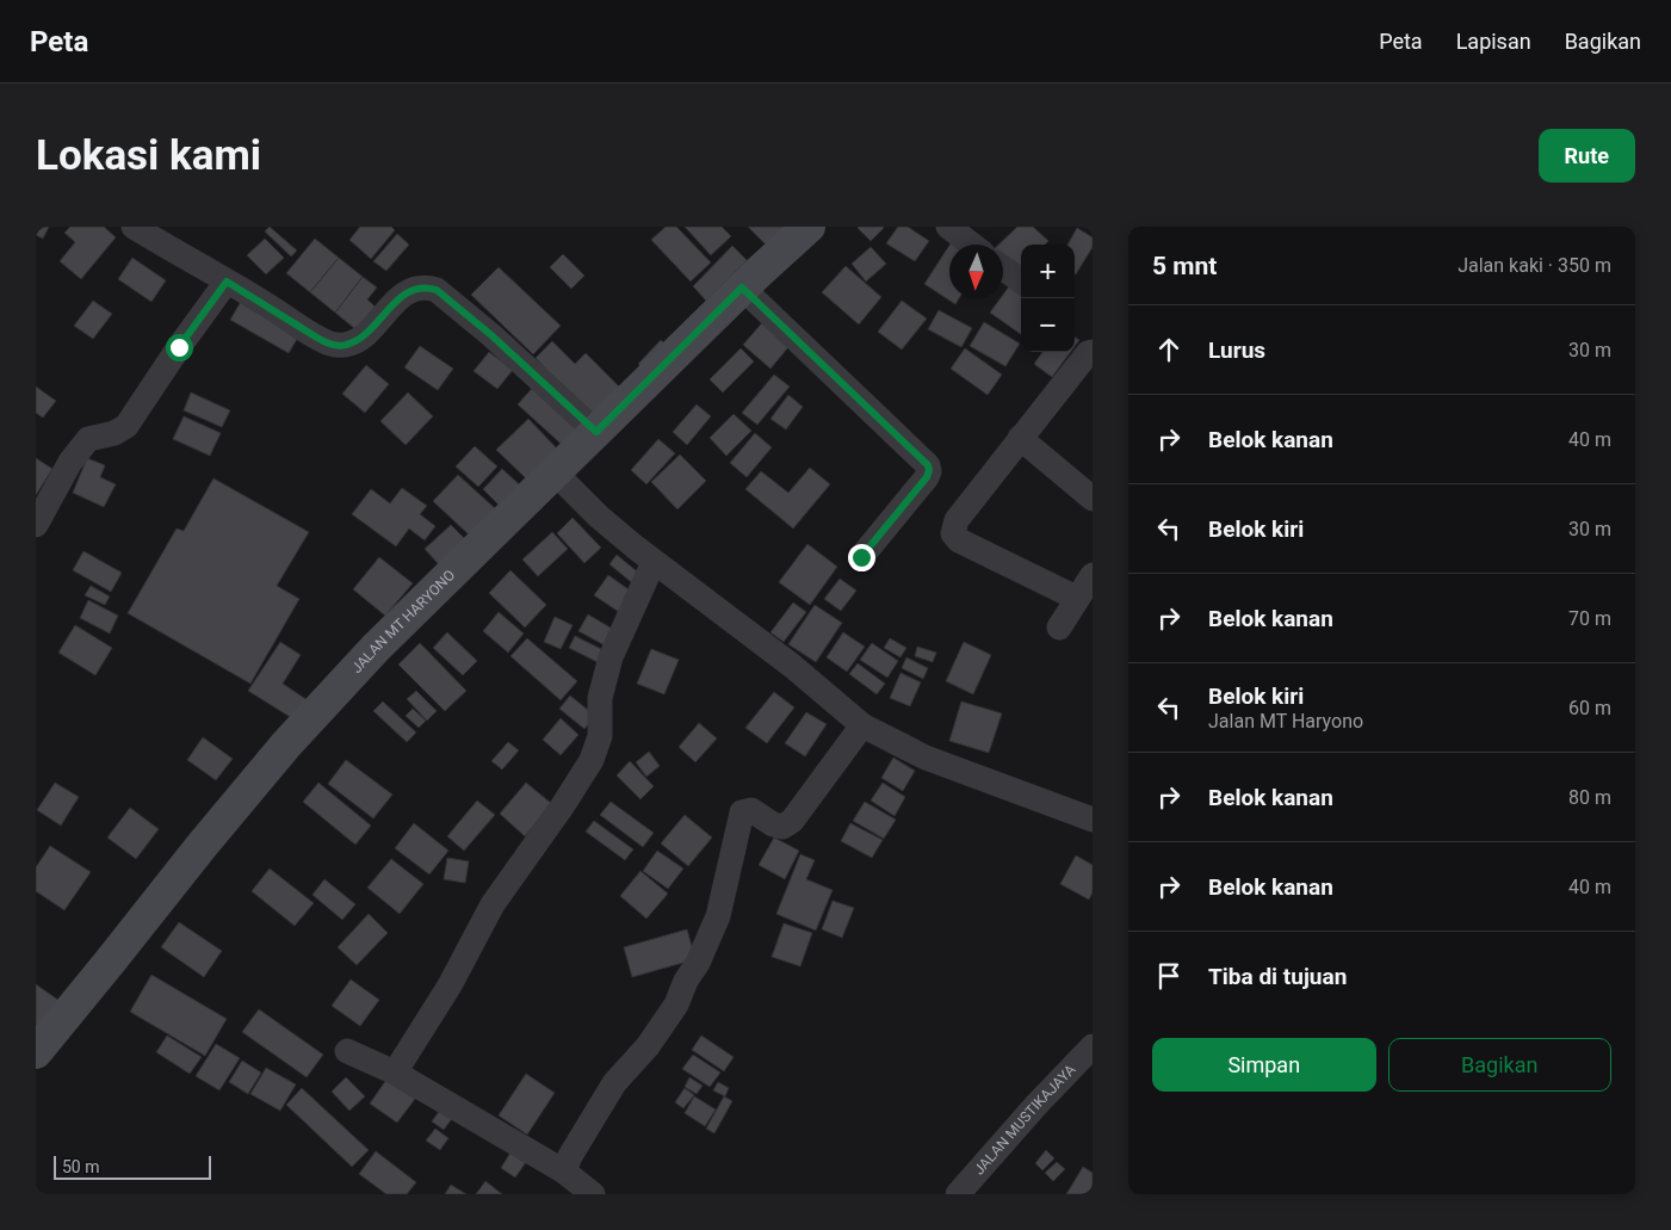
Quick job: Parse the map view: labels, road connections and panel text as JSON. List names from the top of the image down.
{
  "streets": {
    "main road": ["JALAN MT HARYONO"],
    "street": ["JALAN MUSTIKAJAYA"]
  },
  "scale_bar": "50 m",
  "north": "bottom",
  "page": {
    "header": "Peta",
    "nav": ["Peta", "Lapisan", "Bagikan"],
    "buttons": [
      "Rute",
      ["Simpan", "Bagikan"]
    ],
    "title": "Lokasi kami",
    "heading": ["5 mnt", "Jalan kaki · 350 m"],
    "map_buttons": ["+", "−"],
    "list": [
      ["Lurus", "30 m"],
      ["Belok kanan", "40 m"],
      ["Belok kiri", "30 m"],
      ["Belok kanan", "70 m"],
      ["Belok kiri", "Jalan MT Haryono", "60 m"],
      ["Belok kanan", "80 m"],
      ["Belok kanan", "40 m"],
      "Tiba di tujuan"
    ],
    "scale": "50 m"
  }
}
